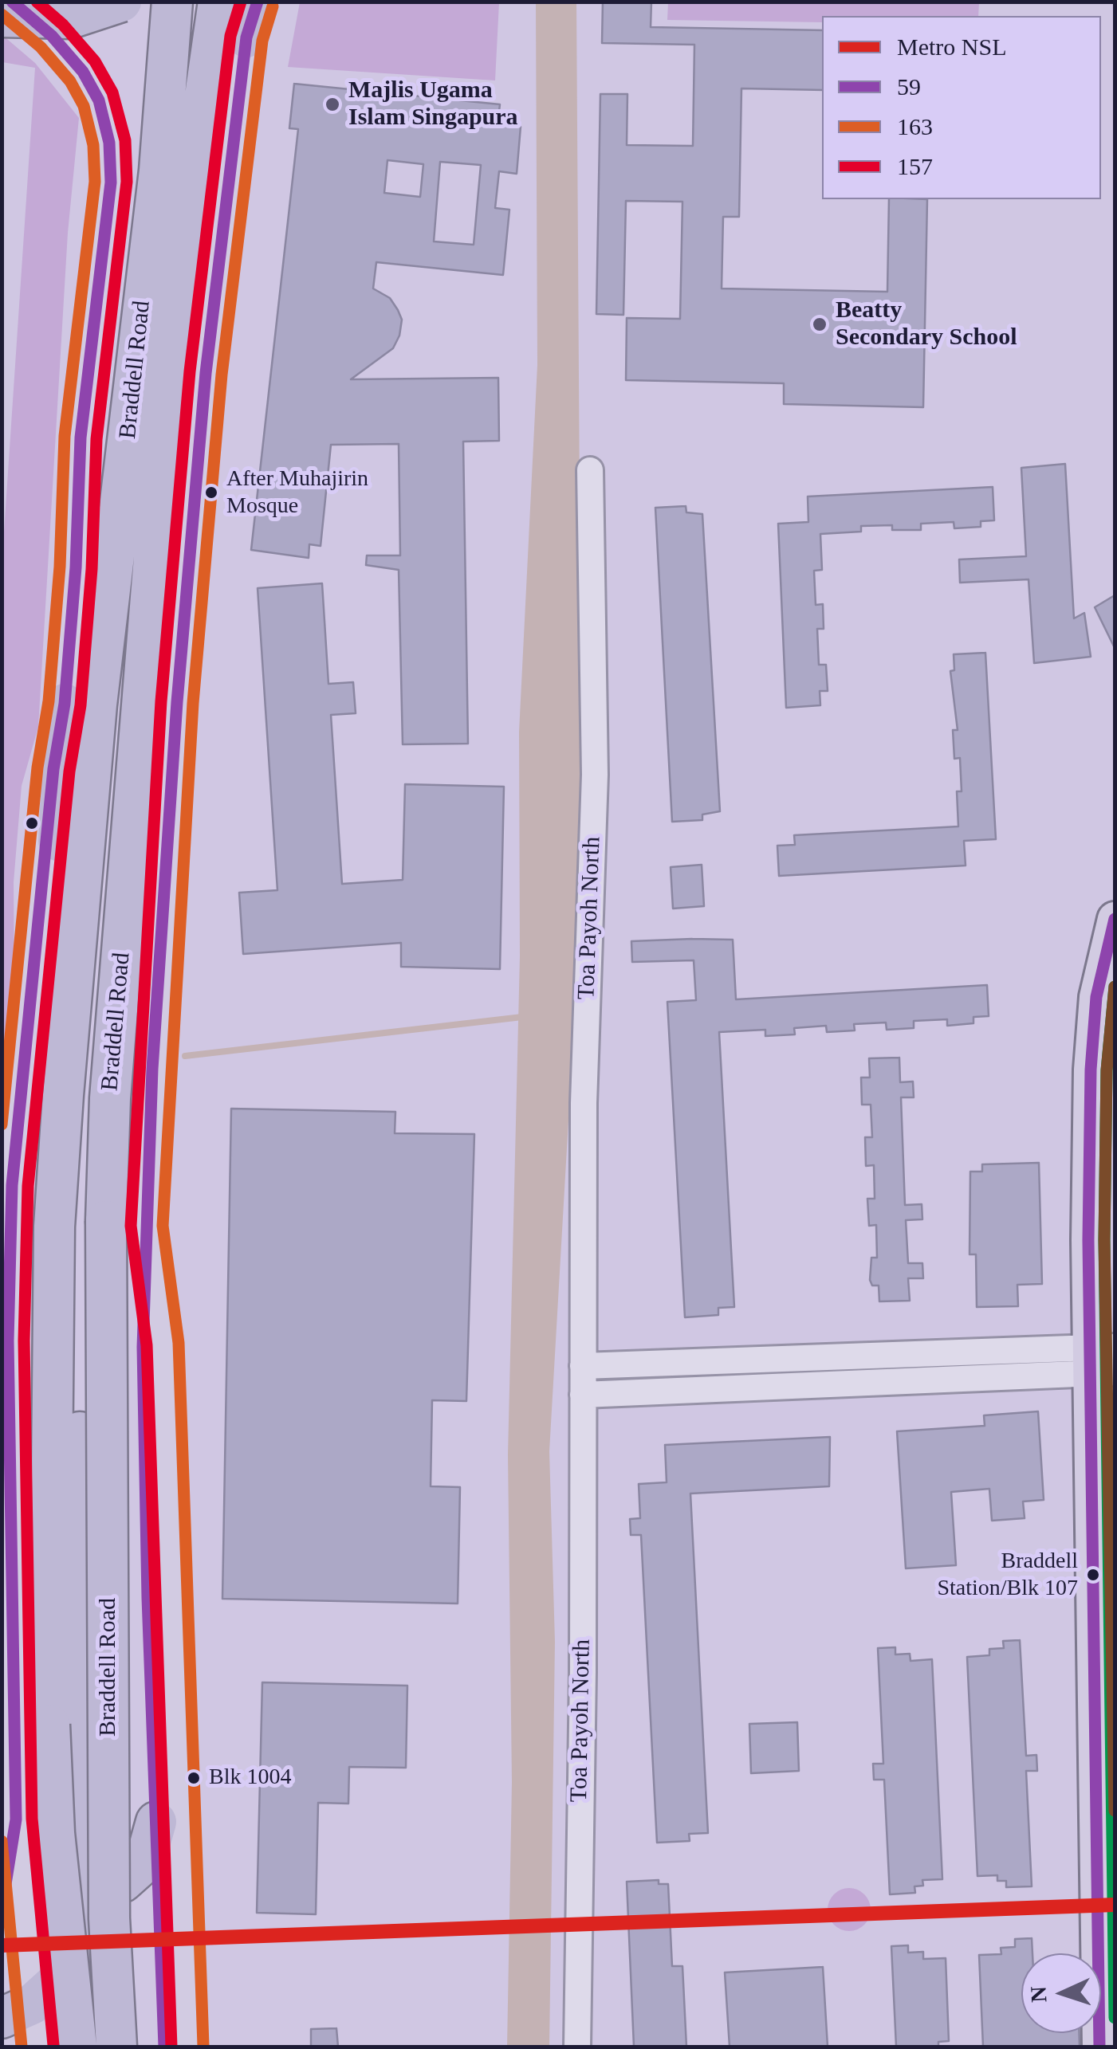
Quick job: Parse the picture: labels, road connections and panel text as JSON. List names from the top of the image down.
{
  "streets": {
    "highway": ["Braddell Road"],
    "street": ["Toa Payoh North"]
  },
  "places": [
    "Majlis Ugama Islam Singapura",
    "Beatty Secondary School",
    "After Muhajirin Mosque",
    "Braddell Station/Blk 107",
    "Blk 1004"
  ],
  "lines": [
    "transit line 59",
    "transit line 157",
    "transit line 163",
    "metro line NSL"
  ],
  "legend": [
    "Metro NSL",
    "59",
    "163",
    "157"
  ],
  "north": "left"
}
